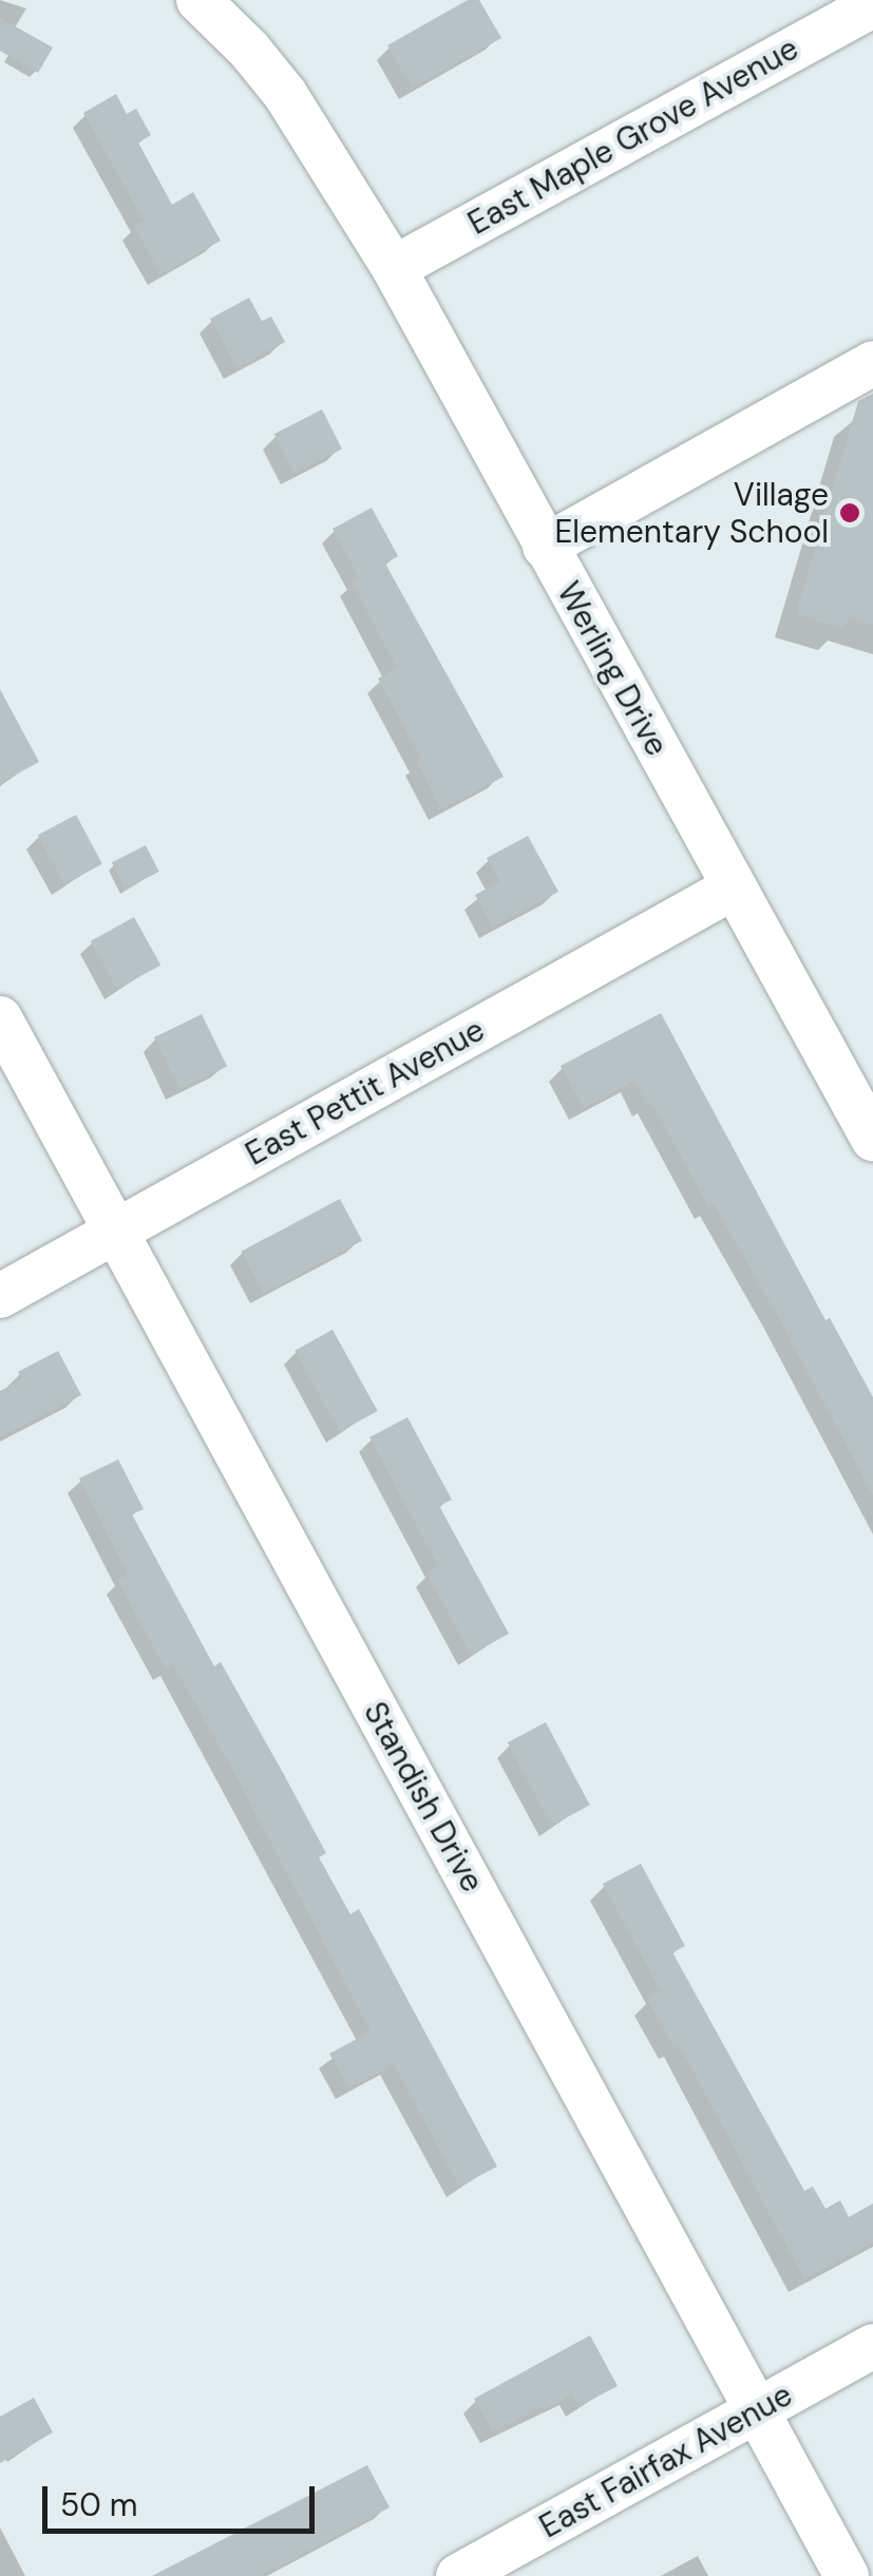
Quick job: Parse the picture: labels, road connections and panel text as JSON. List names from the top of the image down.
{
  "streets": {
    "street": [
      "East Maple Grove Avenue",
      "Werling Drive",
      "East Pettit Avenue",
      "Standish Drive",
      "East Fairfax Avenue"
    ]
  },
  "crossings": [
    ["East Maple Grove Avenue", "Werling Drive"],
    ["Werling Drive", "East Pettit Avenue"],
    ["East Pettit Avenue", "Standish Drive"],
    ["Standish Drive", "East Fairfax Avenue"]
  ],
  "places": ["Village Elementary School"],
  "scale_bar": "50 m"
}
